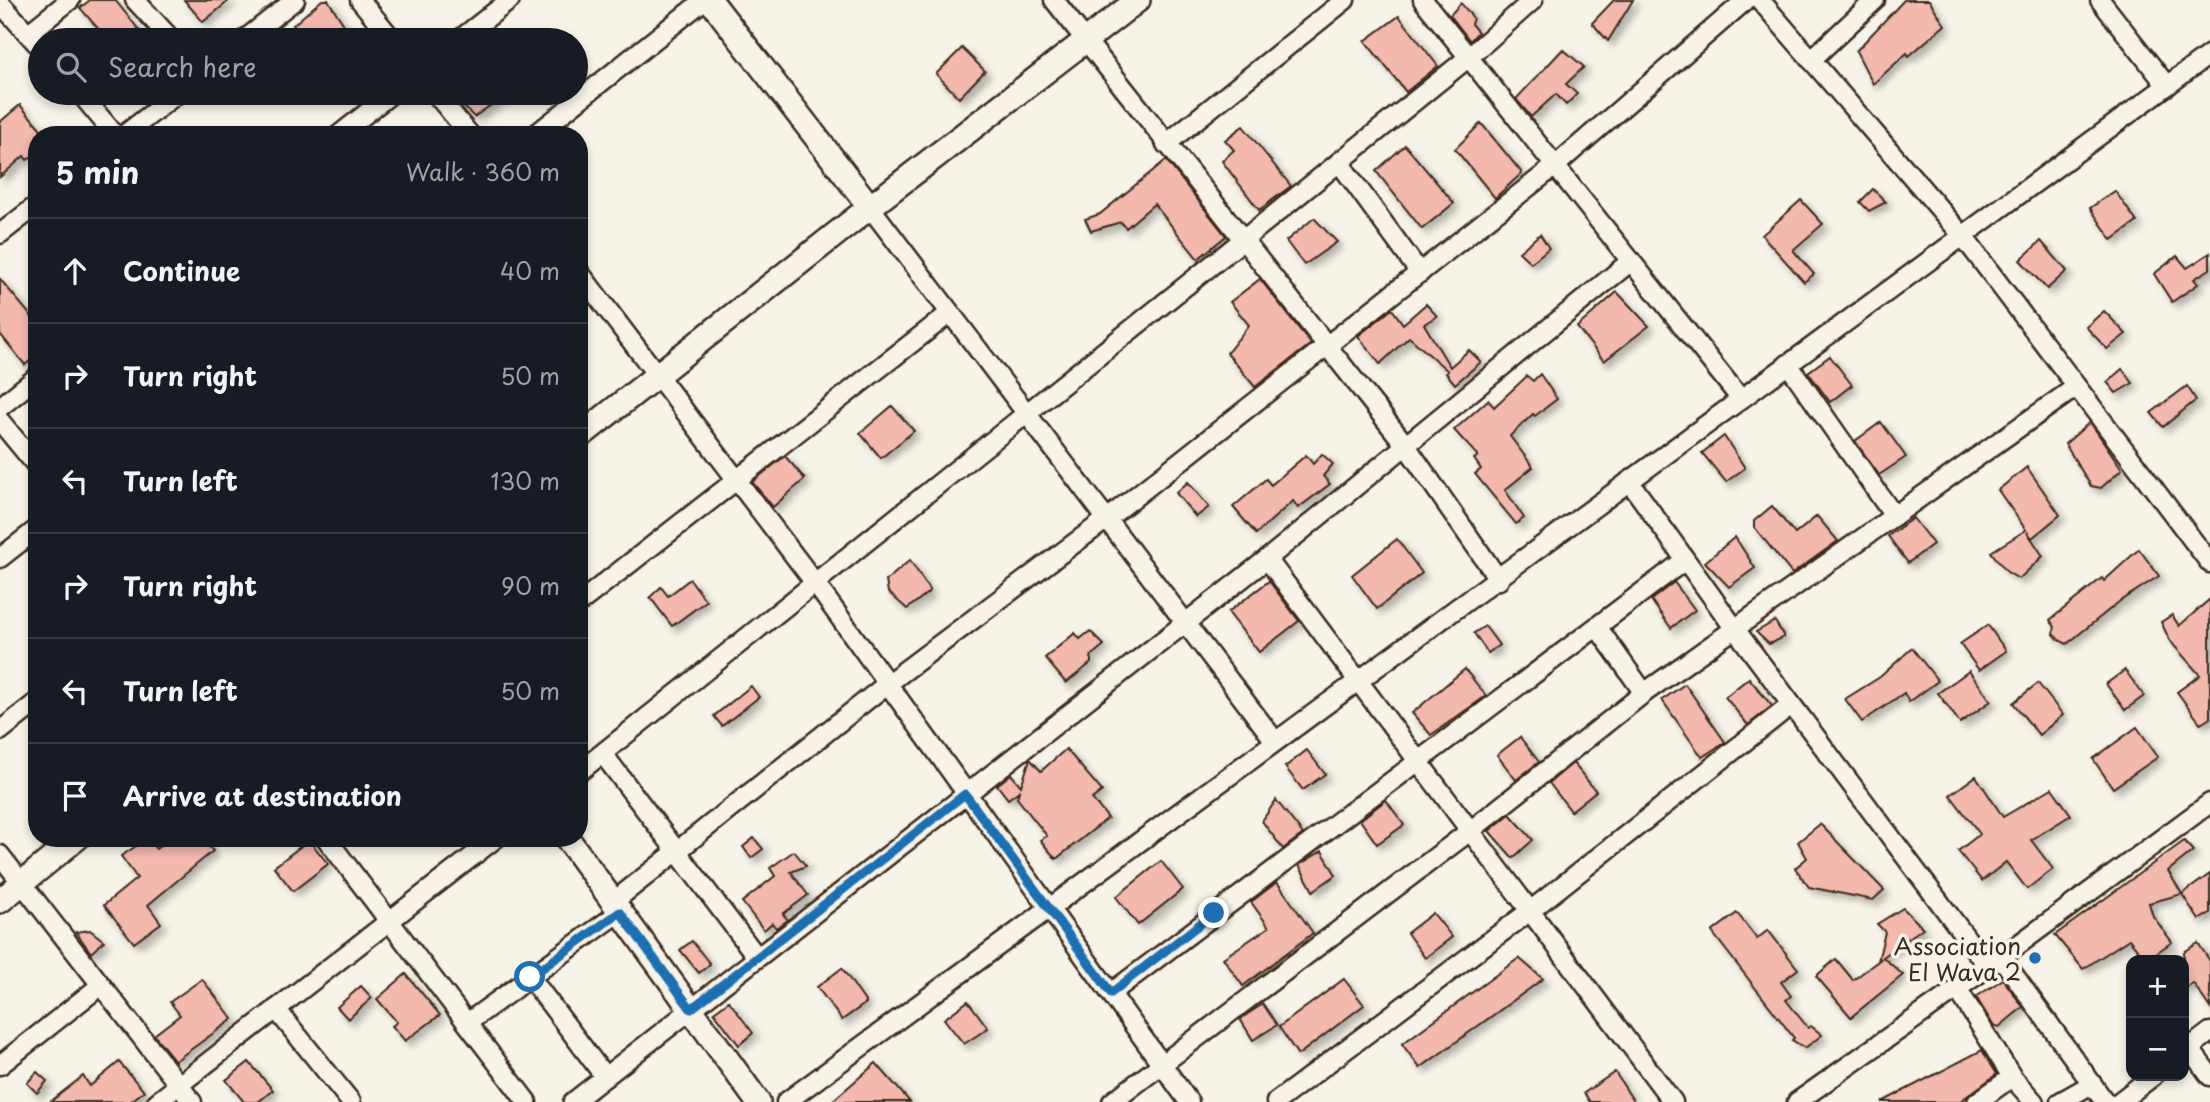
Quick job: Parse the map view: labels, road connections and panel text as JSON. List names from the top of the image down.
{
  "places": ["Association El Wava 2"],
  "page": {
    "search": "Search here",
    "heading": ["5 min", "Walk · 360 m"],
    "list": [
      ["Continue", "40 m"],
      ["Turn right", "50 m"],
      ["Turn left", "130 m"],
      ["Turn right", "90 m"],
      ["Turn left", "50 m"],
      "Arrive at destination"
    ],
    "map_buttons": ["+", "−"]
  }
}
